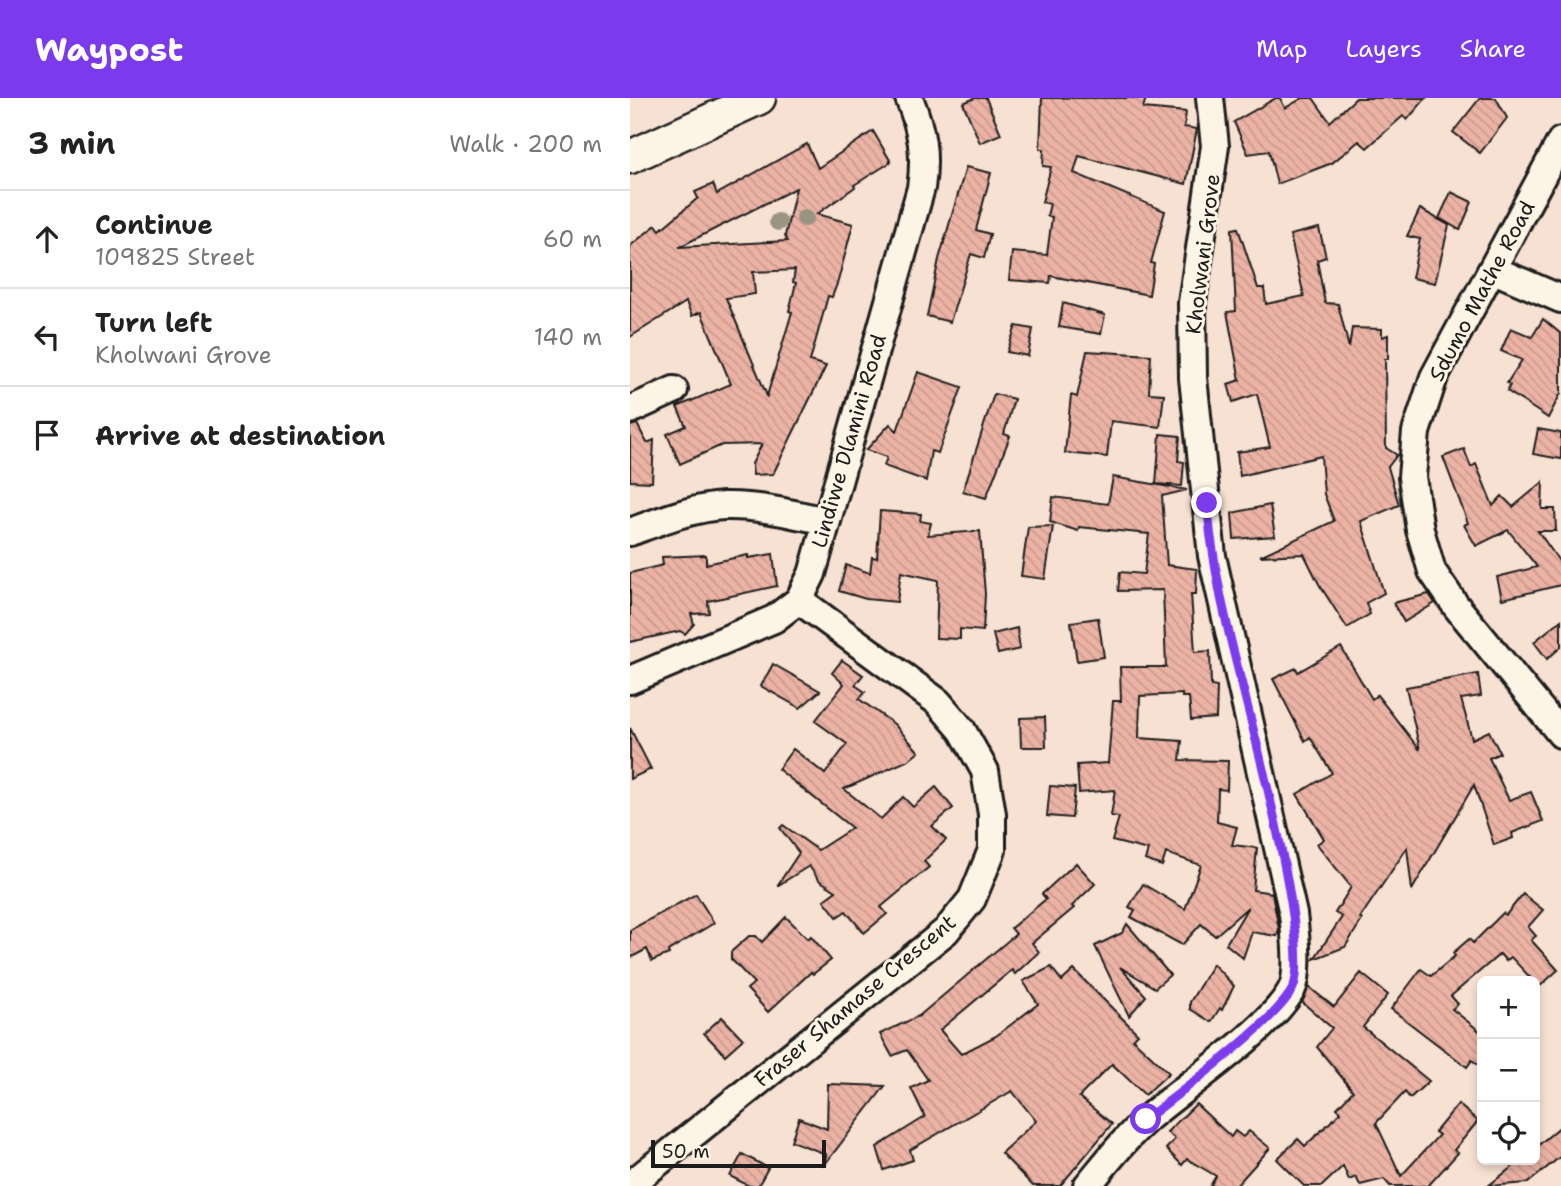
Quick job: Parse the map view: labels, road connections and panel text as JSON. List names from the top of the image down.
{
  "streets": {
    "street": [
      "Kholwani Grove",
      "Sdumo Mathe Road",
      "Lindiwe Dlamini Road",
      "Fraser Shamase Crescent"
    ]
  },
  "crossings": [
    ["Lindiwe Dlamini Road", "Fraser Shamase Crescent"]
  ],
  "scale_bar": "50 m",
  "page": {
    "header": "Waypost",
    "nav": ["Map", "Layers", "Share"],
    "heading": ["3 min", "Walk · 200 m"],
    "list": [
      ["Continue", "109825 Street", "60 m"],
      ["Turn left", "Kholwani Grove", "140 m"],
      "Arrive at destination"
    ],
    "map_buttons": ["+", "−"],
    "scale": "50 m"
  }
}
